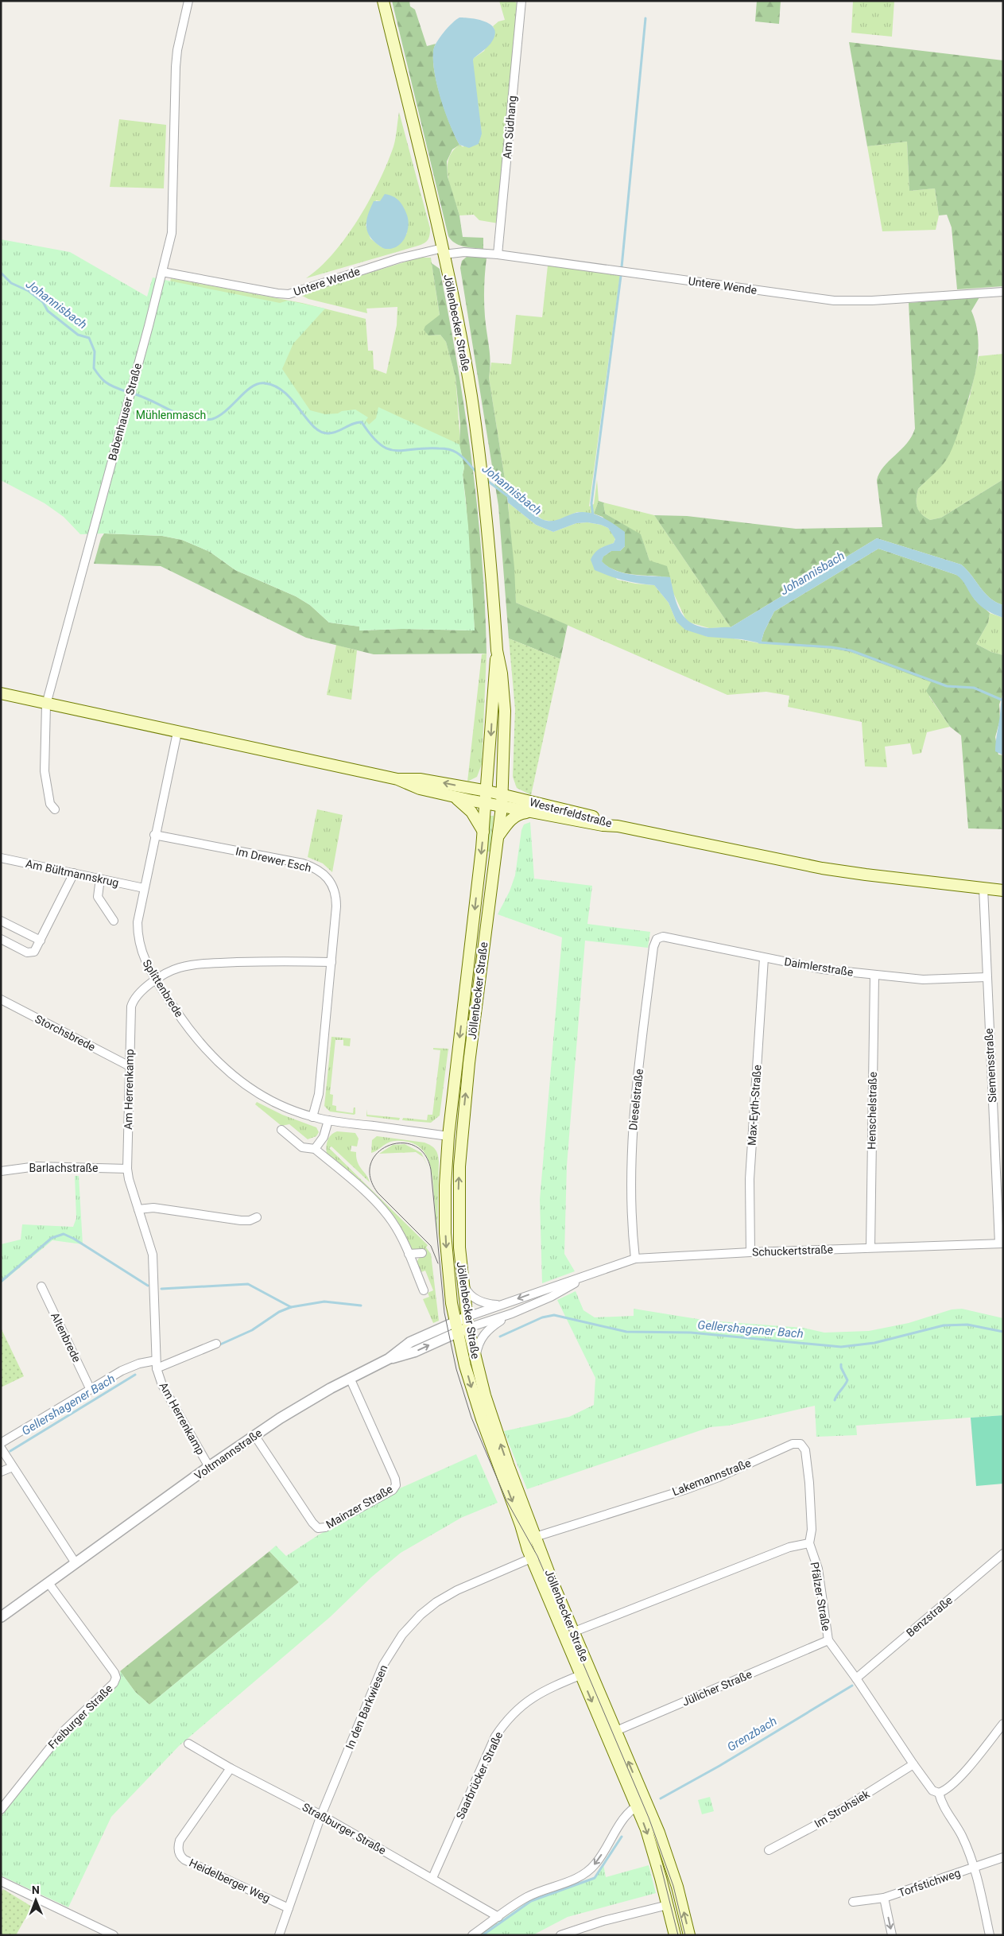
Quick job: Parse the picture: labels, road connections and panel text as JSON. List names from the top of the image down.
{
  "streets": {
    "main road": ["Jöllenbecker Straße", "Westerfeldstraße", "Splittenbrede"],
    "street": [
      "Am Südhang",
      "Untere Wende",
      "Babenhauser Straße",
      "Im Drewer Esch",
      "Am Bültmannskrug",
      "Daimlerstraße",
      "Storchsbrede",
      "Siemensstraße",
      "Am Herrenkamp",
      "Dieselstraße",
      "Max-Eyth-Straße",
      "Henschelstraße",
      "Barlachstraße",
      "Schuckertstraße",
      "Altenbrede",
      "Voltmannstraße",
      "Lakemannstraße",
      "Mainzer Straße",
      "Pfälzer Straße",
      "Benzstraße",
      "Jülicher Straße",
      "In den Barkwiesen",
      "Freiburger Straße",
      "Saarbrücker Straße",
      "Im Strohsiek",
      "Straßburger Straße",
      "Heidelberger Weg",
      "Torfstichweg"
    ]
  },
  "crossings": [
    ["Am Südhang", "Untere Wende"],
    ["Untere Wende", "Jöllenbecker Straße"],
    ["Untere Wende", "Babenhauser Straße"],
    ["Jöllenbecker Straße", "Westerfeldstraße"],
    ["Jöllenbecker Straße", "Splittenbrede"],
    ["Jöllenbecker Straße", "Schuckertstraße"],
    ["Jöllenbecker Straße", "Voltmannstraße"],
    ["Jöllenbecker Straße", "Lakemannstraße"],
    ["Jöllenbecker Straße", "Jülicher Straße"],
    ["Jöllenbecker Straße", "In den Barkwiesen"],
    ["Jöllenbecker Straße", "Saarbrücker Straße"],
    ["Im Drewer Esch", "Splittenbrede"],
    ["Am Bültmannskrug", "Splittenbrede"],
    ["Daimlerstraße", "Siemensstraße"],
    ["Daimlerstraße", "Dieselstraße"],
    ["Daimlerstraße", "Max-Eyth-Straße"],
    ["Daimlerstraße", "Henschelstraße"],
    ["Splittenbrede", "Am Herrenkamp"],
    ["Storchsbrede", "Am Herrenkamp"],
    ["Siemensstraße", "Schuckertstraße"],
    ["Am Herrenkamp", "Barlachstraße"],
    ["Am Herrenkamp", "Voltmannstraße"],
    ["Dieselstraße", "Schuckertstraße"],
    ["Max-Eyth-Straße", "Schuckertstraße"],
    ["Henschelstraße", "Schuckertstraße"],
    ["Schuckertstraße", "Voltmannstraße"],
    ["Voltmannstraße", "Mainzer Straße"],
    ["Voltmannstraße", "Freiburger Straße"],
    ["Lakemannstraße", "Pfälzer Straße"],
    ["Pfälzer Straße", "Benzstraße"],
    ["Pfälzer Straße", "Jülicher Straße"],
    ["Pfälzer Straße", "Im Strohsiek"],
    ["Pfälzer Straße", "Torfstichweg"],
    ["In den Barkwiesen", "Straßburger Straße"],
    ["In den Barkwiesen", "Heidelberger Weg"],
    ["Saarbrücker Straße", "Straßburger Straße"],
    ["Straßburger Straße", "Heidelberger Weg"]
  ],
  "water": ["Johannisbach", "Gellershagener Bach", "Grenzbach"],
  "parks": ["Mühlenmasch"],
  "north": "top"
}
